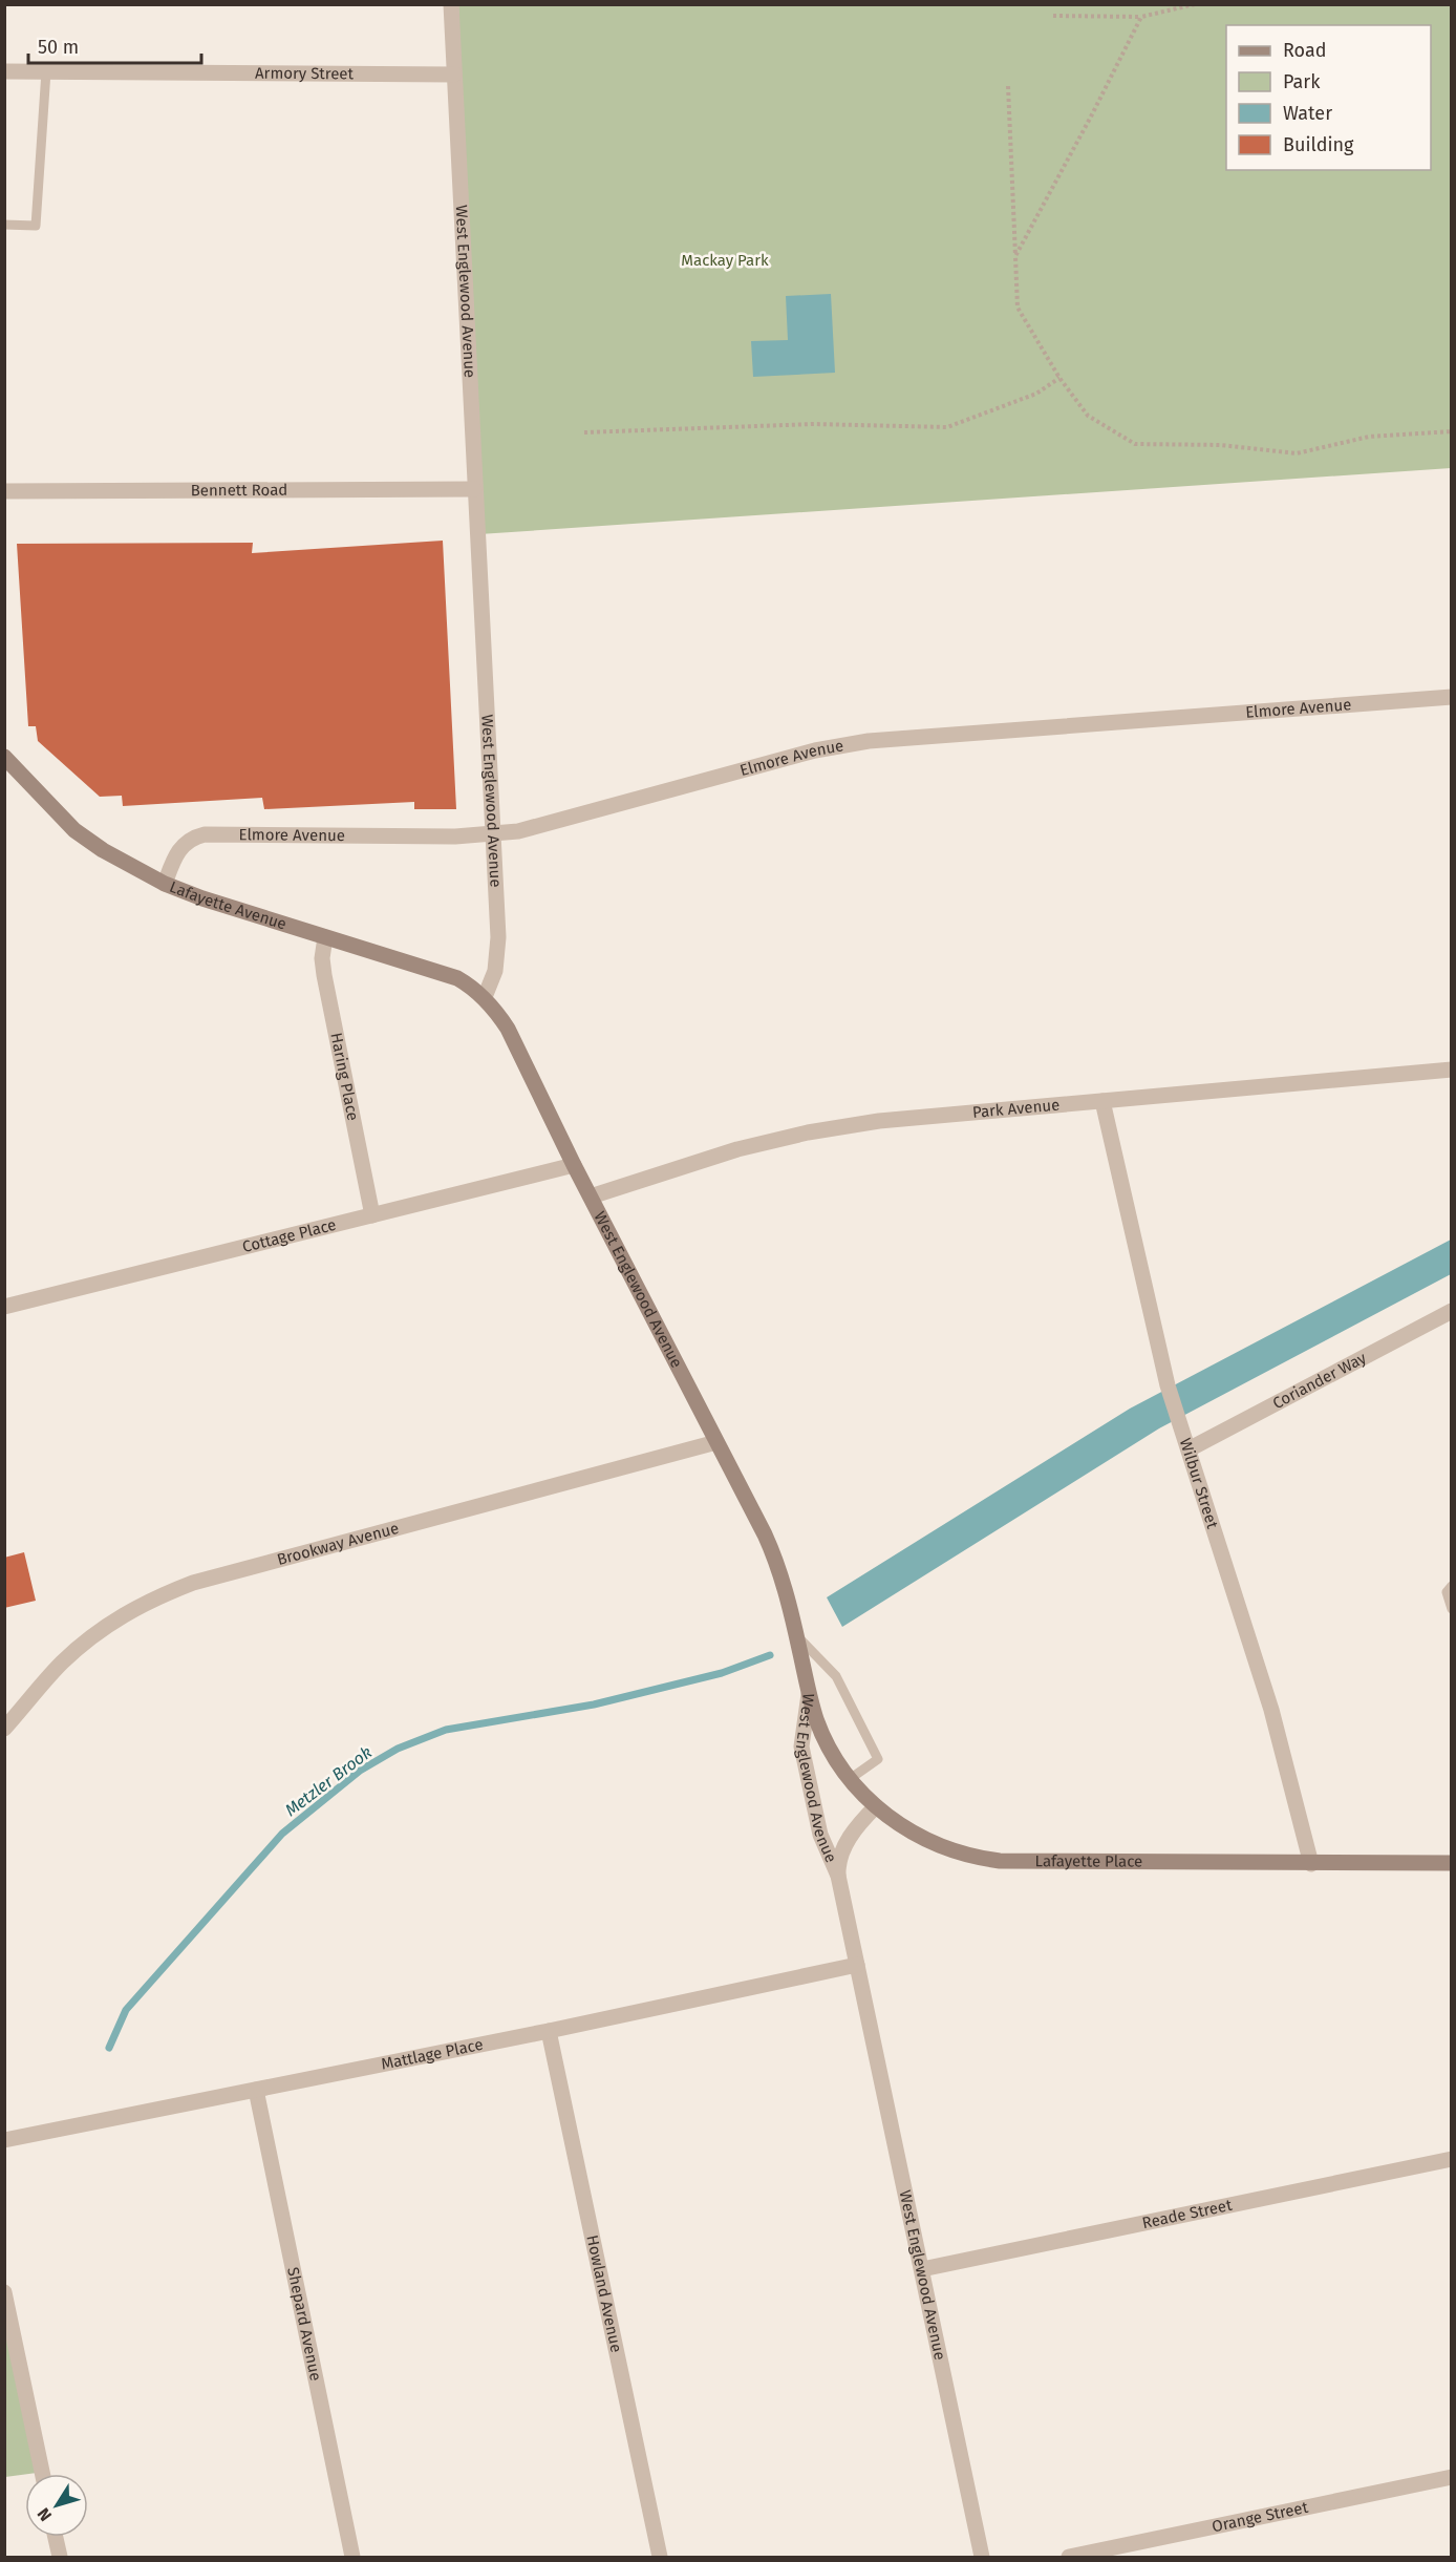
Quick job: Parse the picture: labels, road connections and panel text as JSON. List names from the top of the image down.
{
  "streets": {
    "street": [
      "Armory Street",
      "West Englewood Avenue",
      "Bennett Road",
      "Elmore Avenue",
      "Lafayette Avenue",
      "Haring Place",
      "Park Avenue",
      "Cottage Place",
      "Coriander Way",
      "Wilbur Street",
      "Brookway Avenue",
      "Lafayette Place",
      "Mattlage Place",
      "Reade Street",
      "Howland Avenue",
      "Shepard Avenue",
      "Orange Street"
    ]
  },
  "crossings": [
    ["Armory Street", "West Englewood Avenue"],
    ["West Englewood Avenue", "Bennett Road"],
    ["West Englewood Avenue", "Elmore Avenue"],
    ["West Englewood Avenue", "Lafayette Avenue"],
    ["West Englewood Avenue", "Park Avenue"],
    ["West Englewood Avenue", "Cottage Place"],
    ["West Englewood Avenue", "Brookway Avenue"],
    ["West Englewood Avenue", "Lafayette Place"],
    ["West Englewood Avenue", "Mattlage Place"],
    ["West Englewood Avenue", "Reade Street"],
    ["Elmore Avenue", "Lafayette Avenue"],
    ["Lafayette Avenue", "Haring Place"],
    ["Haring Place", "Cottage Place"],
    ["Park Avenue", "Wilbur Street"],
    ["Coriander Way", "Wilbur Street"],
    ["Wilbur Street", "Lafayette Place"],
    ["Mattlage Place", "Howland Avenue"],
    ["Mattlage Place", "Shepard Avenue"]
  ],
  "water": ["Metzler Brook"],
  "parks": ["Mackay Park"],
  "legend": [
    "Road",
    "Park",
    "Water",
    "Building"
  ],
  "scale_bar": "50 m",
  "north": "bottom left"
}
